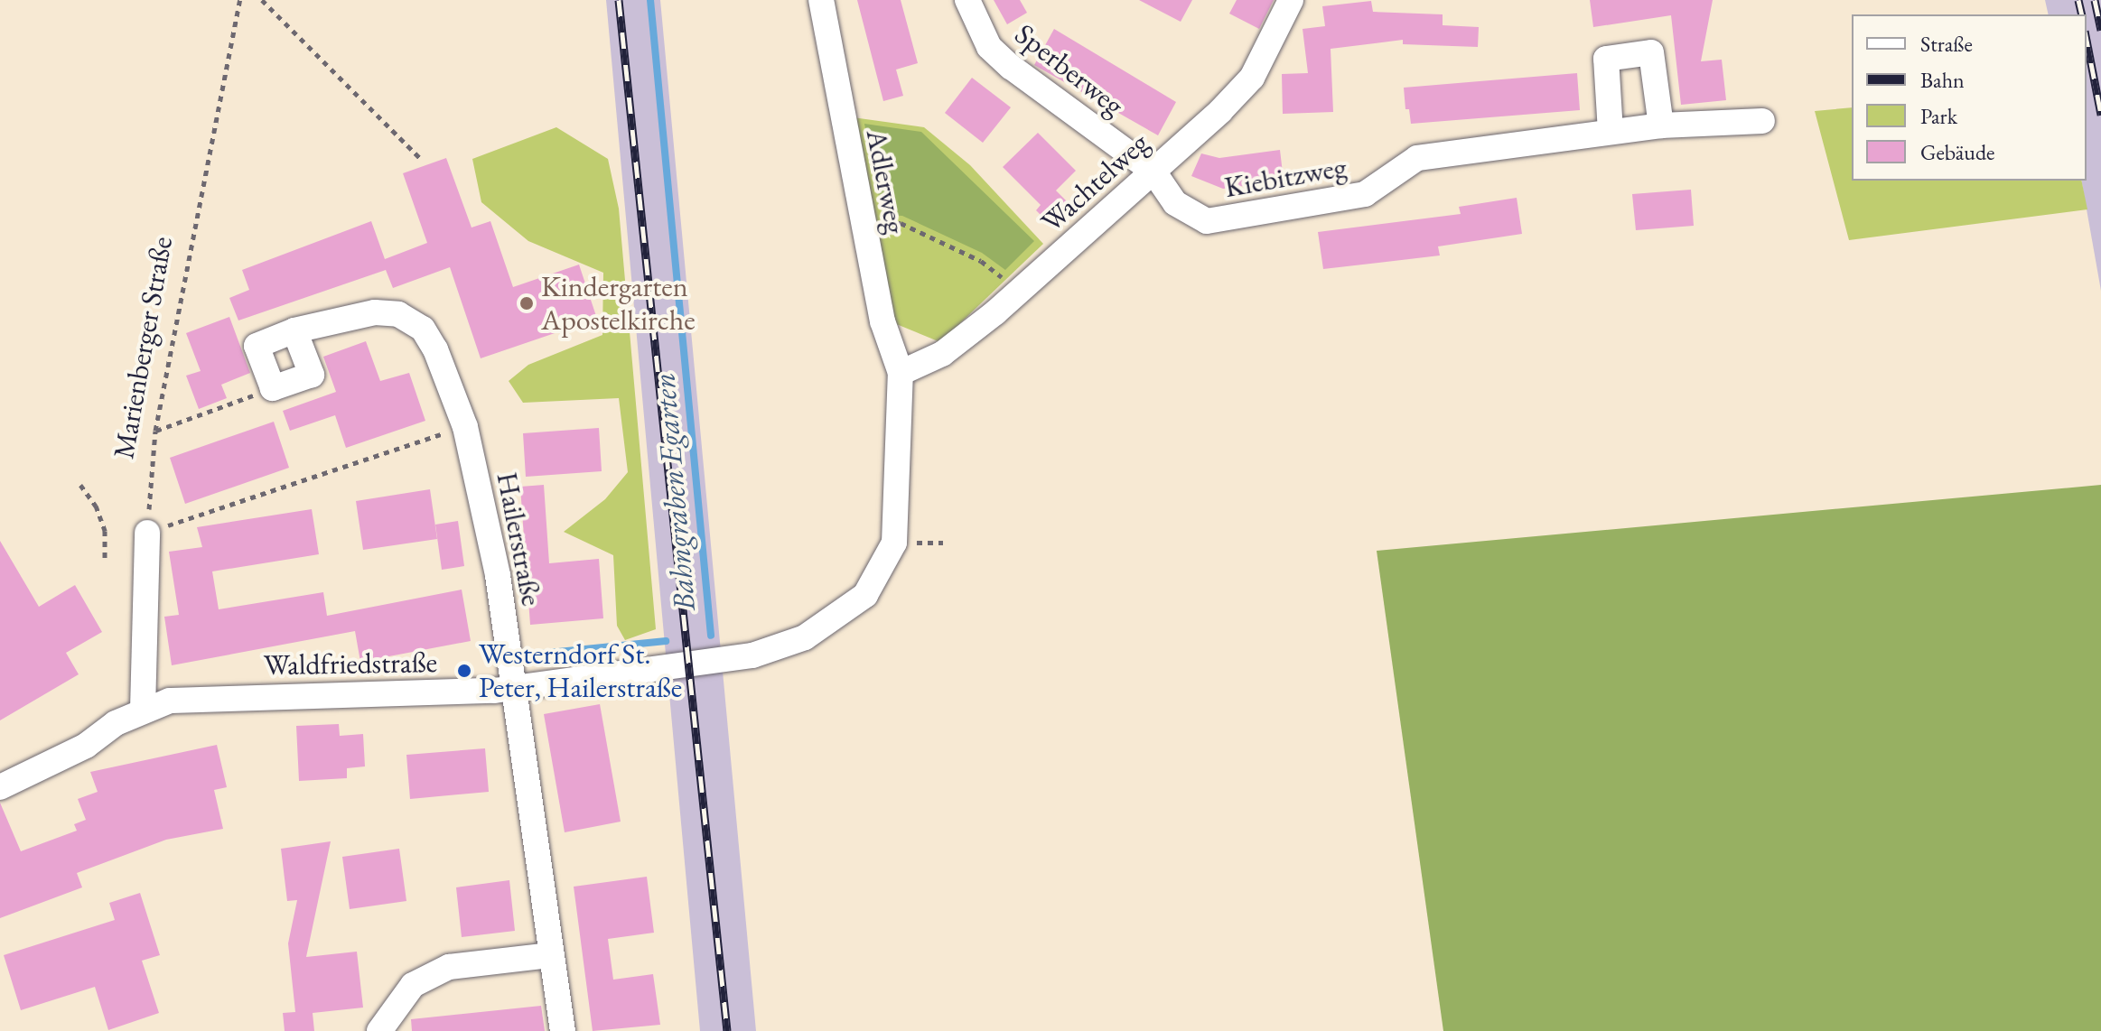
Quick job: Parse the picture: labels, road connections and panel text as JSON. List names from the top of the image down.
{
  "streets": {
    "street": [
      "Sperberweg",
      "Kiebitzweg",
      "Adlerweg",
      "Wachtelweg",
      "Hailerstraße",
      "Waldfriedstraße"
    ],
    "path": ["Marienberger Straße"]
  },
  "crossings": [
    ["Sperberweg", "Kiebitzweg"],
    ["Sperberweg", "Wachtelweg"],
    ["Kiebitzweg", "Wachtelweg"],
    ["Adlerweg", "Wachtelweg"],
    ["Adlerweg", "Waldfriedstraße"],
    ["Wachtelweg", "Waldfriedstraße"],
    ["Hailerstraße", "Waldfriedstraße"]
  ],
  "water": ["Bahngraben Egarten"],
  "places": ["Kindergarten Apostelkirche", "Westerndorf St. Peter, Hailerstraße"],
  "legend": [
    "Straße",
    "Bahn",
    "Park",
    "Gebäude"
  ]
}
